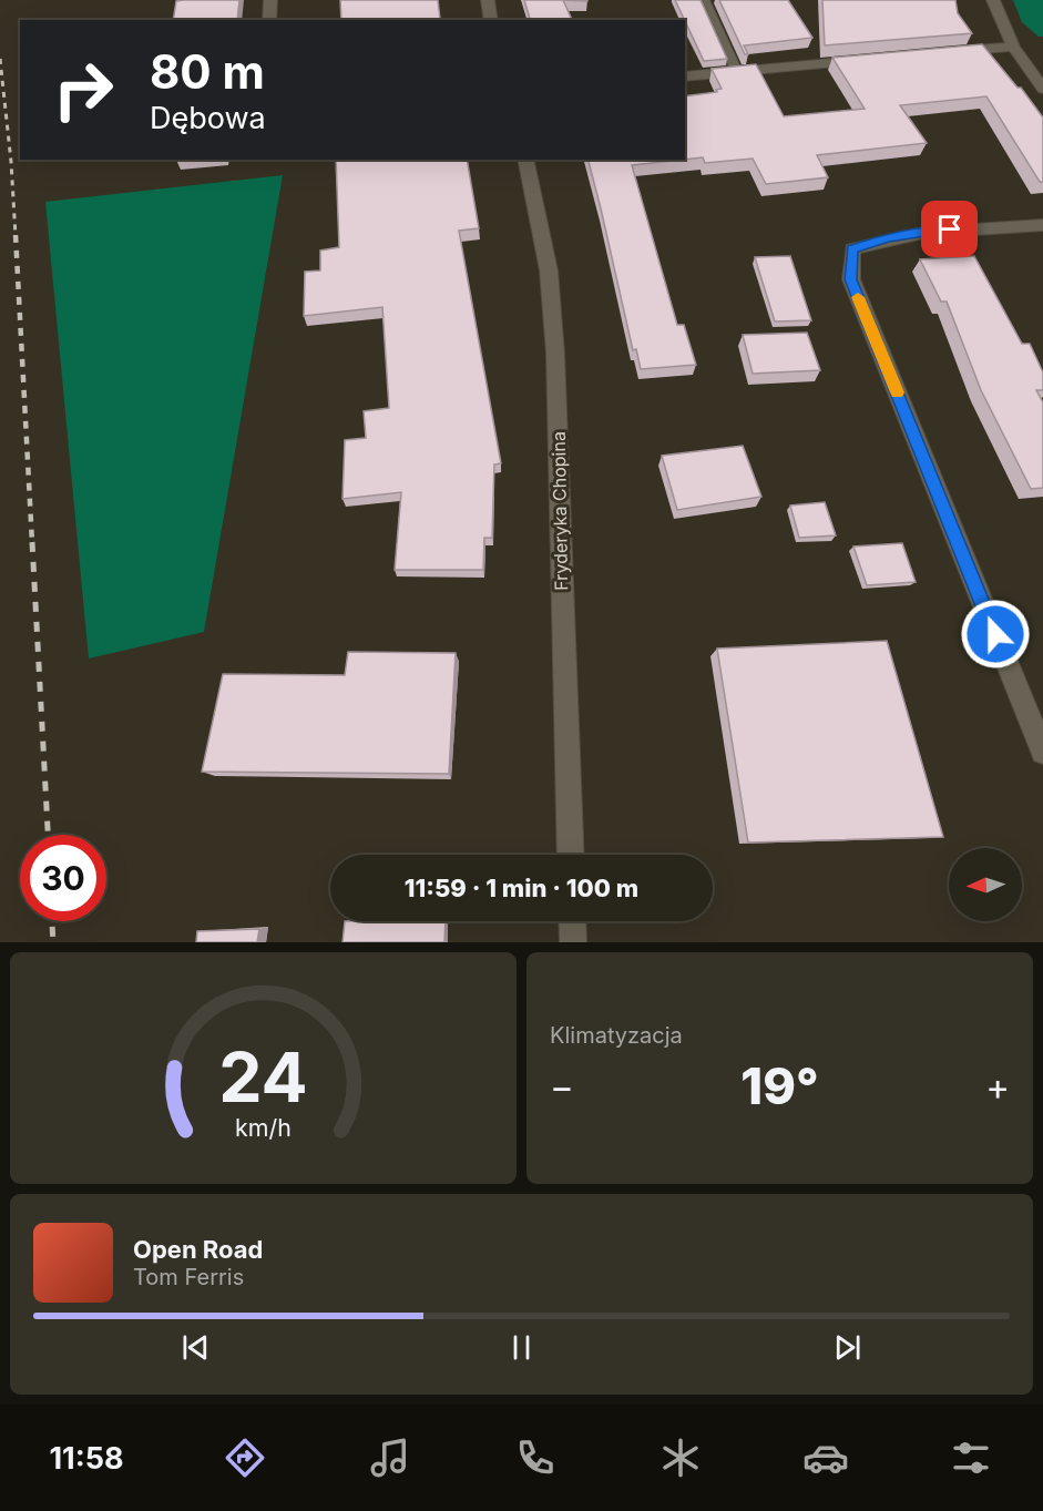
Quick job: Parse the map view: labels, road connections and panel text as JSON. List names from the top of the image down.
{
  "streets": {
    "street": ["Fryderyka Chopina"]
  },
  "north": "left",
  "page": {
    "turn": ["80 m", "Dębowa"],
    "limit": "30",
    "trip": "11:59 · 1 min · 100 m",
    "tile": "Klimatyzacja",
    "heat": ["−", "19°", "+"],
    "song": ["Open Road", "Tom Ferris"],
    "tabs": "11:58",
    "gauge": ["24", "km/h"]
  }
}
